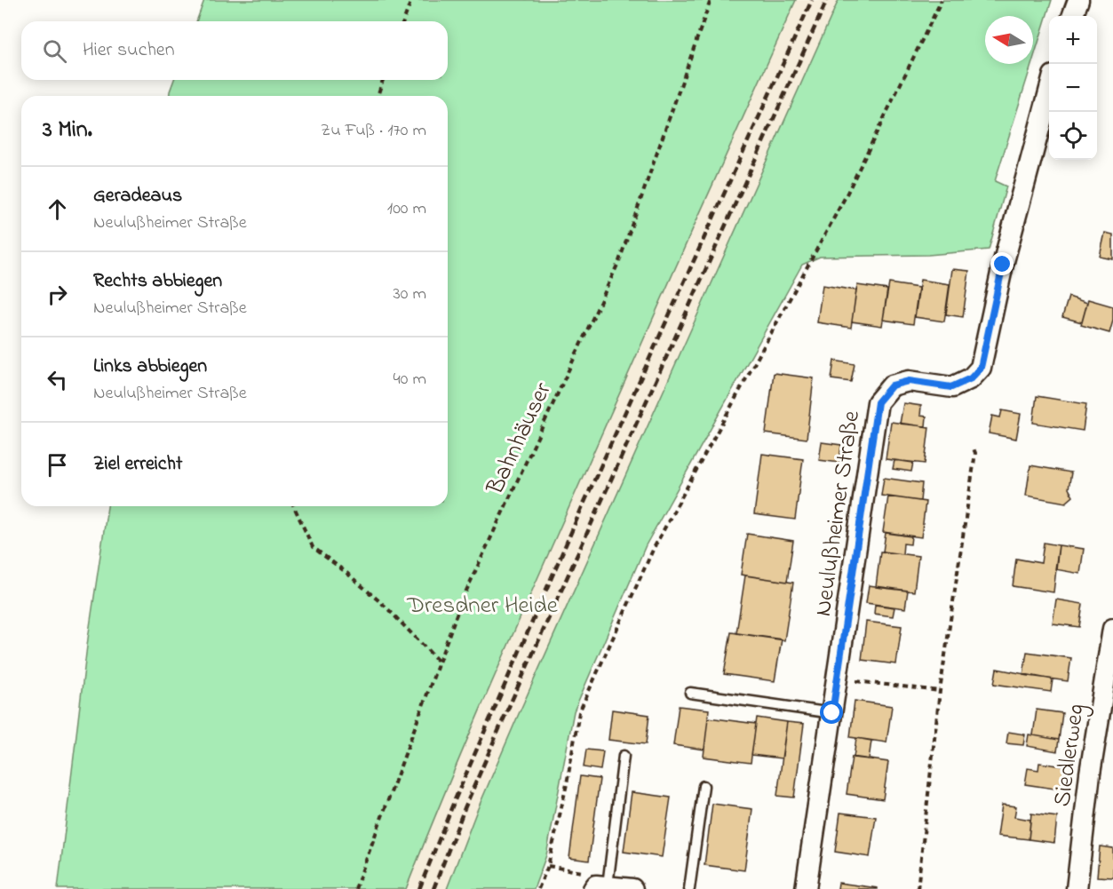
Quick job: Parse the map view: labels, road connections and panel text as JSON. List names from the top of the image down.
{
  "streets": {
    "street": ["Neulußheimer Straße", "Siedlerweg"],
    "path": ["Bahnhäuser"]
  },
  "parks": ["Dresdner Heide"],
  "north": "left",
  "page": {
    "map_buttons": ["+", "−"],
    "search": "Hier suchen",
    "heading": ["3 Min.", "Zu Fuß · 170 m"],
    "list": [
      ["Geradeaus", "Neulußheimer Straße", "100 m"],
      ["Rechts abbiegen", "Neulußheimer Straße", "30 m"],
      ["Links abbiegen", "Neulußheimer Straße", "40 m"],
      "Ziel erreicht"
    ]
  }
}
